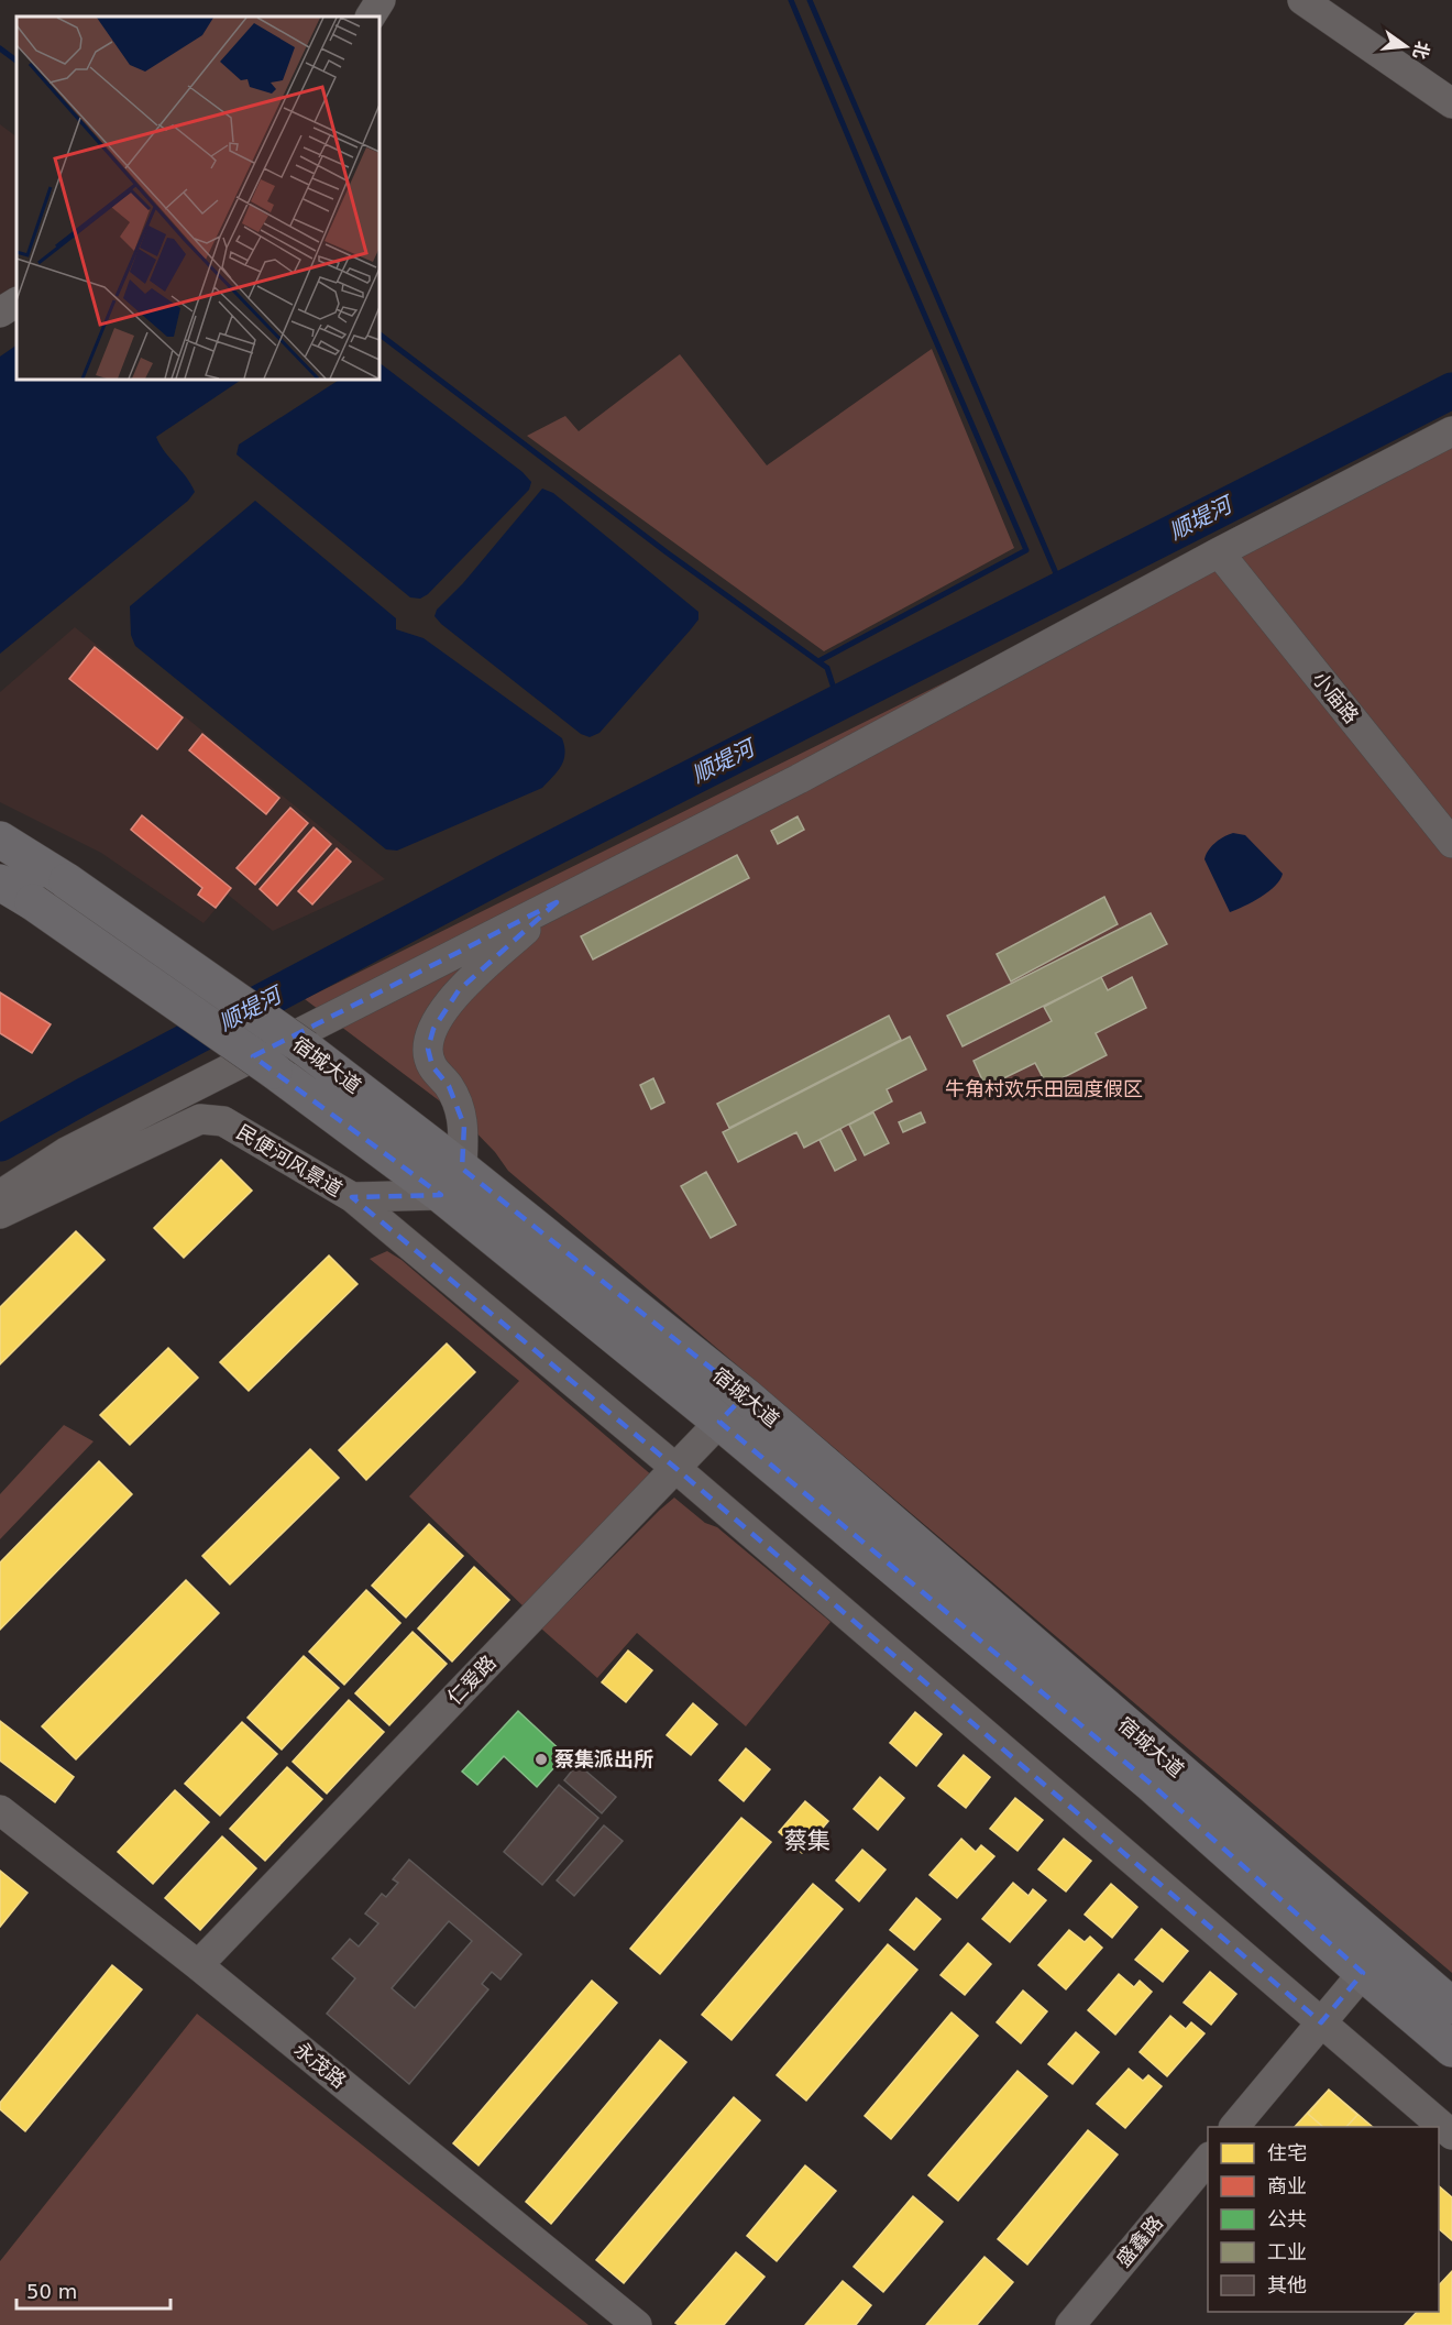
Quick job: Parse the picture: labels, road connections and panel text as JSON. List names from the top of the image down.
{
  "streets": {
    "main road": ["宿城大道"],
    "street": [
      "小庙路",
      "民便河风景道",
      "仁爱路",
      "永茂路",
      "盛鑫路"
    ]
  },
  "crossings": [
    ["宿城大道", "民便河风景道"],
    ["宿城大道", "仁爱路"],
    ["仁爱路", "永茂路"]
  ],
  "districts": ["蔡集"],
  "water": ["顺堤河"],
  "parks": ["牛角村欢乐田园度假区"],
  "places": ["蔡集派出所"],
  "legend": [
    "住宅",
    "商业",
    "公共",
    "工业",
    "其他"
  ],
  "scale_bar": "50 m",
  "north": "right"
}
